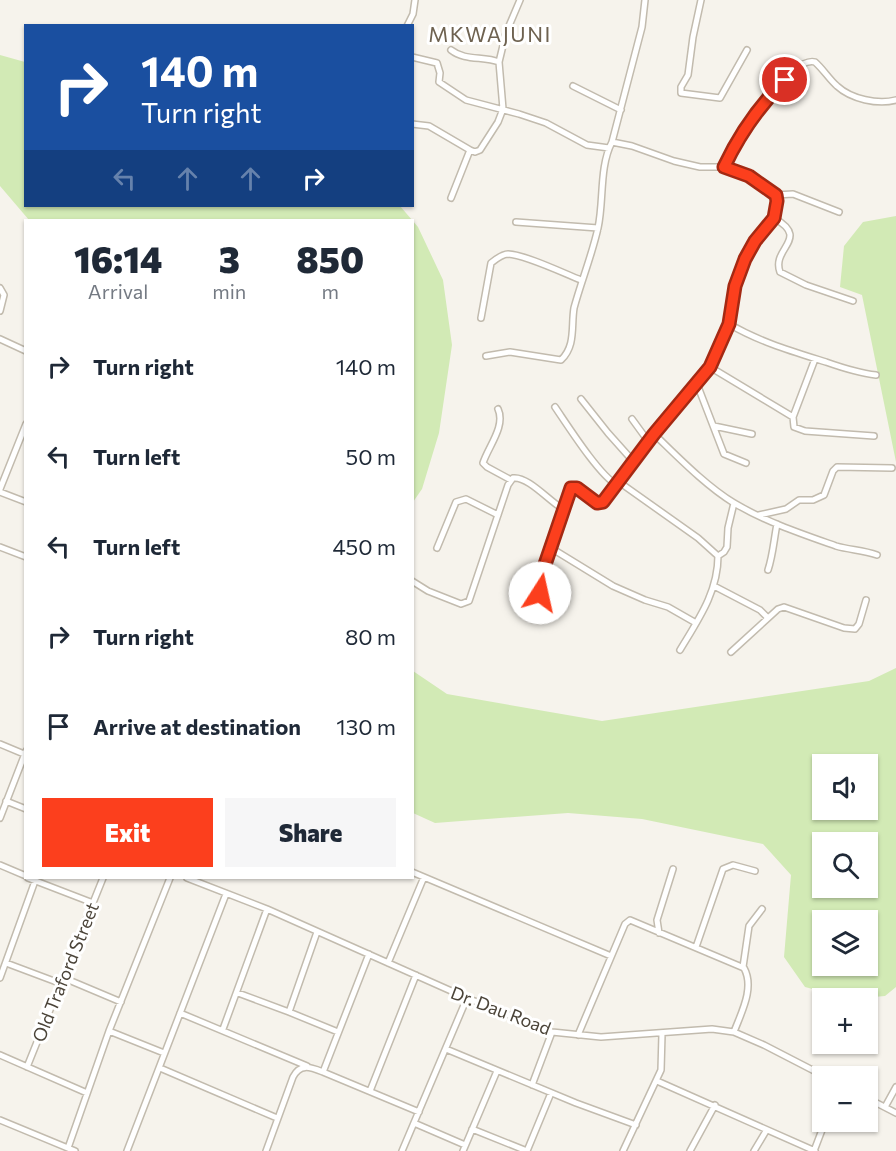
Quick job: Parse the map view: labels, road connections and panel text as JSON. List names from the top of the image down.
{
  "streets": {
    "street": ["Old Traford Street", "Dr. Dau Road"]
  },
  "districts": ["MKWAJUNI"],
  "page": {
    "turn": ["140 m", "Turn right"],
    "eta": [
      "16:14",
      "Arrival",
      "3",
      "min",
      "850",
      "m"
    ],
    "list": [
      {
        "name": "Turn right",
        "value": "140 m"
      },
      {
        "name": "Turn left",
        "value": "50 m"
      },
      {
        "name": "Turn left",
        "value": "450 m"
      },
      {
        "name": "Turn right",
        "value": "80 m"
      },
      {
        "name": "Arrive at destination",
        "value": "130 m"
      }
    ],
    "map_buttons": ["+", "−"],
    "buttons": ["Exit", "Share"]
  }
}
